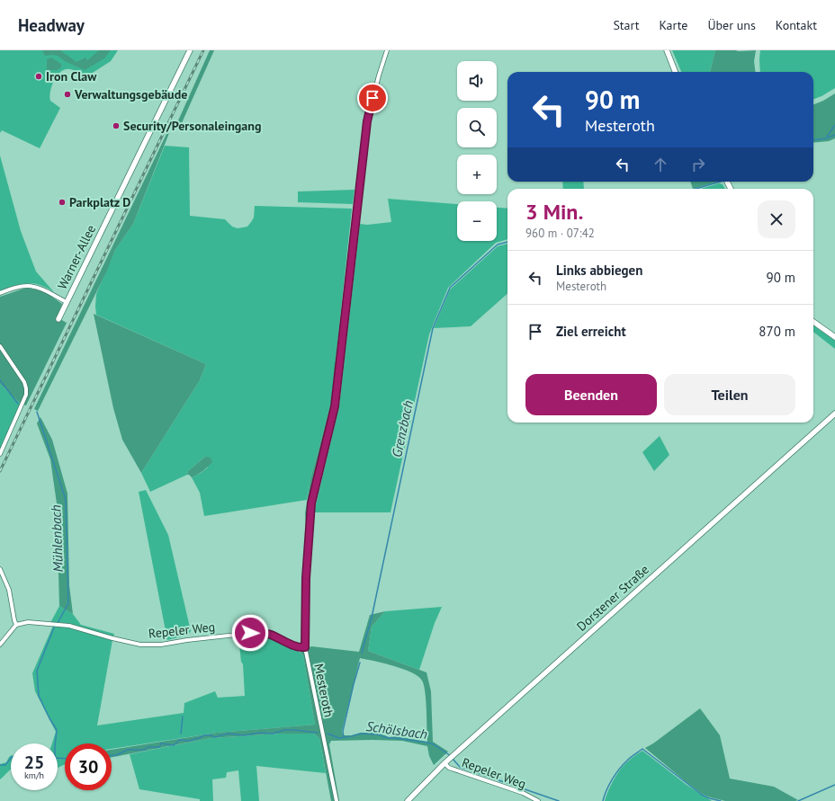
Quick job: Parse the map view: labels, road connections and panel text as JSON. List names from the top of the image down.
{
  "streets": {
    "main road": ["Warner-Allee", "Dorstener Straße"],
    "street": ["Repeler Weg", "Mesteroth"]
  },
  "crossings": [
    ["Dorstener Straße", "Repeler Weg"],
    ["Repeler Weg", "Mesteroth"]
  ],
  "water": ["Grenzbach", "Mühlenbach", "Schölsbach"],
  "places": [
    "Iron Claw",
    "Verwaltungsgebäude",
    "Security/Personaleingang",
    "Parkplatz D"
  ],
  "page": {
    "header": "Headway",
    "nav": [
      "Start",
      "Karte",
      "Über uns",
      "Kontakt"
    ],
    "map_buttons": ["+", "−"],
    "turn": ["90 m", "Mesteroth"],
    "heading": ["3 Min.", "960 m · 07:42"],
    "list": [
      {
        "name": "Links abbiegen",
        "note": "Mesteroth",
        "value": "90 m"
      },
      {
        "name": "Ziel erreicht",
        "value": "870 m"
      }
    ],
    "buttons": ["Beenden", "Teilen"],
    "speed": "25 km/h",
    "limit": "30"
  }
}
